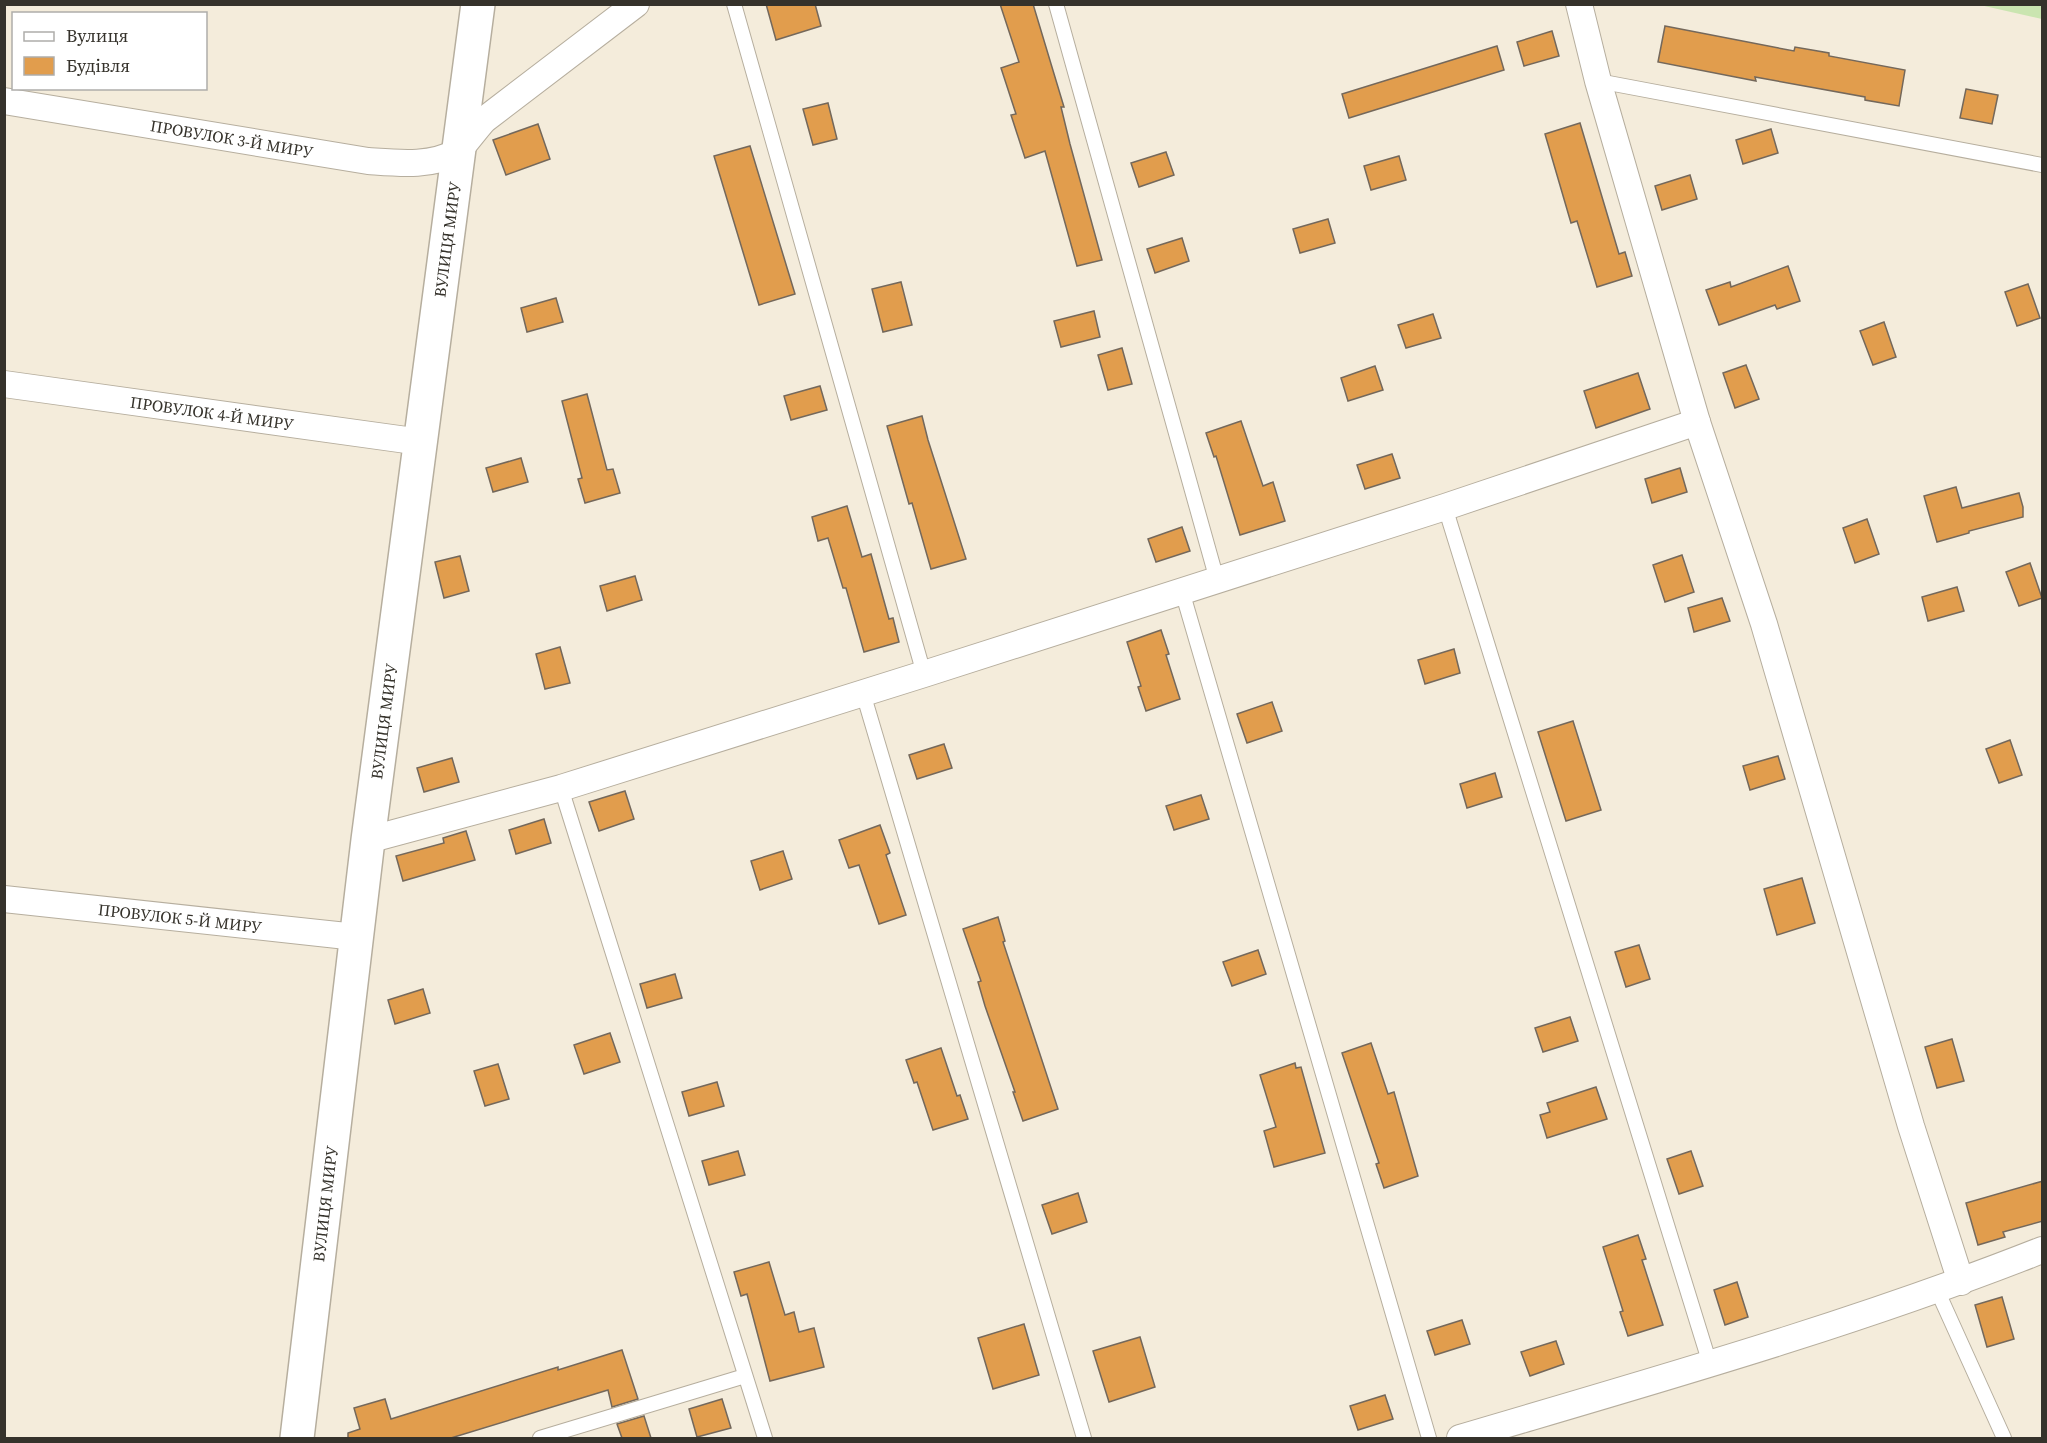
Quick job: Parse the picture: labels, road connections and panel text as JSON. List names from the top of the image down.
{
  "streets": {
    "street": [
      "ПРОВУЛОК 3-Й МИРУ",
      "ВУЛИЦЯ МИРУ",
      "ПРОВУЛОК 4-Й МИРУ",
      "ПРОВУЛОК 5-Й МИРУ"
    ]
  },
  "crossings": [
    ["ПРОВУЛОК 3-Й МИРУ", "ВУЛИЦЯ МИРУ"],
    ["ВУЛИЦЯ МИРУ", "ПРОВУЛОК 4-Й МИРУ"],
    ["ВУЛИЦЯ МИРУ", "ПРОВУЛОК 5-Й МИРУ"]
  ],
  "legend": ["Вулиця", "Будівля"]
}
